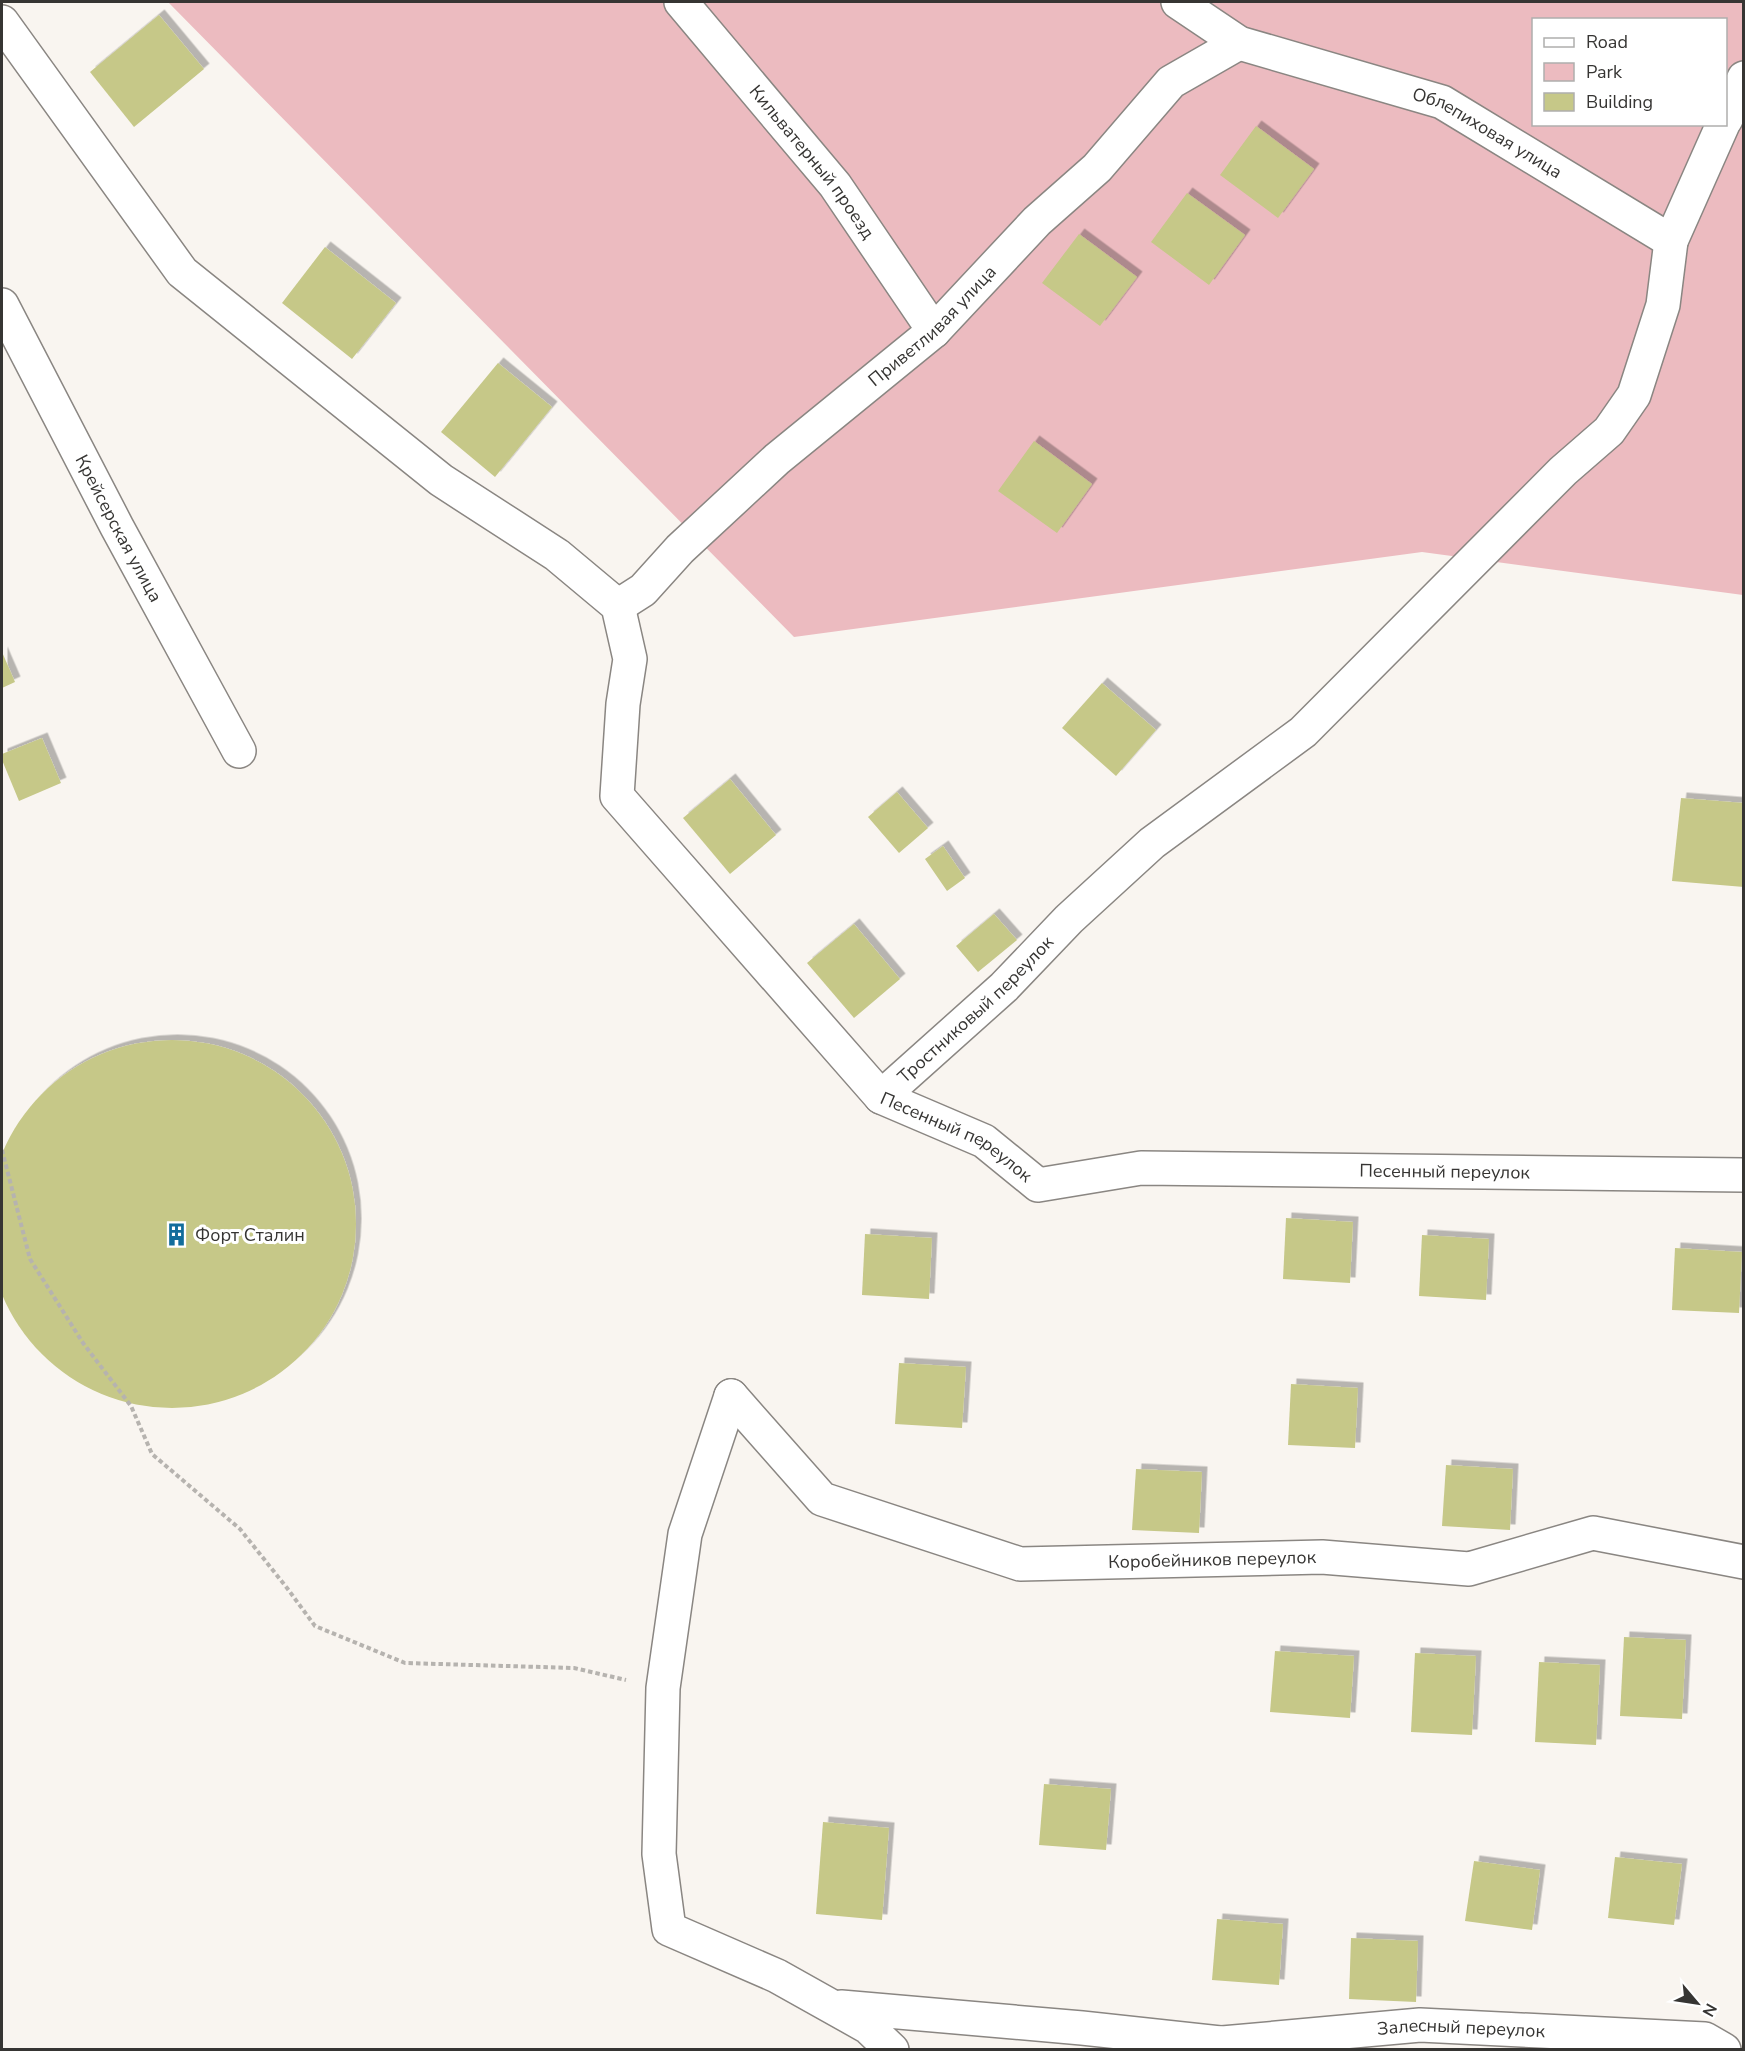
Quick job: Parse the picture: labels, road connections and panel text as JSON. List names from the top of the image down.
{
  "streets": {
    "street": [
      "Облепиховая улица",
      "Кильватерный проезд",
      "Приветливая улица",
      "Крейсерская улица",
      "Тростниковый переулок",
      "Песенный переулок",
      "Коробейников переулок",
      "Залесный переулок"
    ]
  },
  "crossings": [
    ["Облепиховая улица", "Приветливая улица"],
    ["Облепиховая улица", "Тростниковый переулок"],
    ["Кильватерный проезд", "Приветливая улица"],
    ["Приветливая улица", "Песенный переулок"],
    ["Тростниковый переулок", "Песенный переулок"]
  ],
  "places": {
    "building": ["Форт Сталин"]
  },
  "legend": ["Road", "Park", "Building"],
  "north": "bottom right"
}
